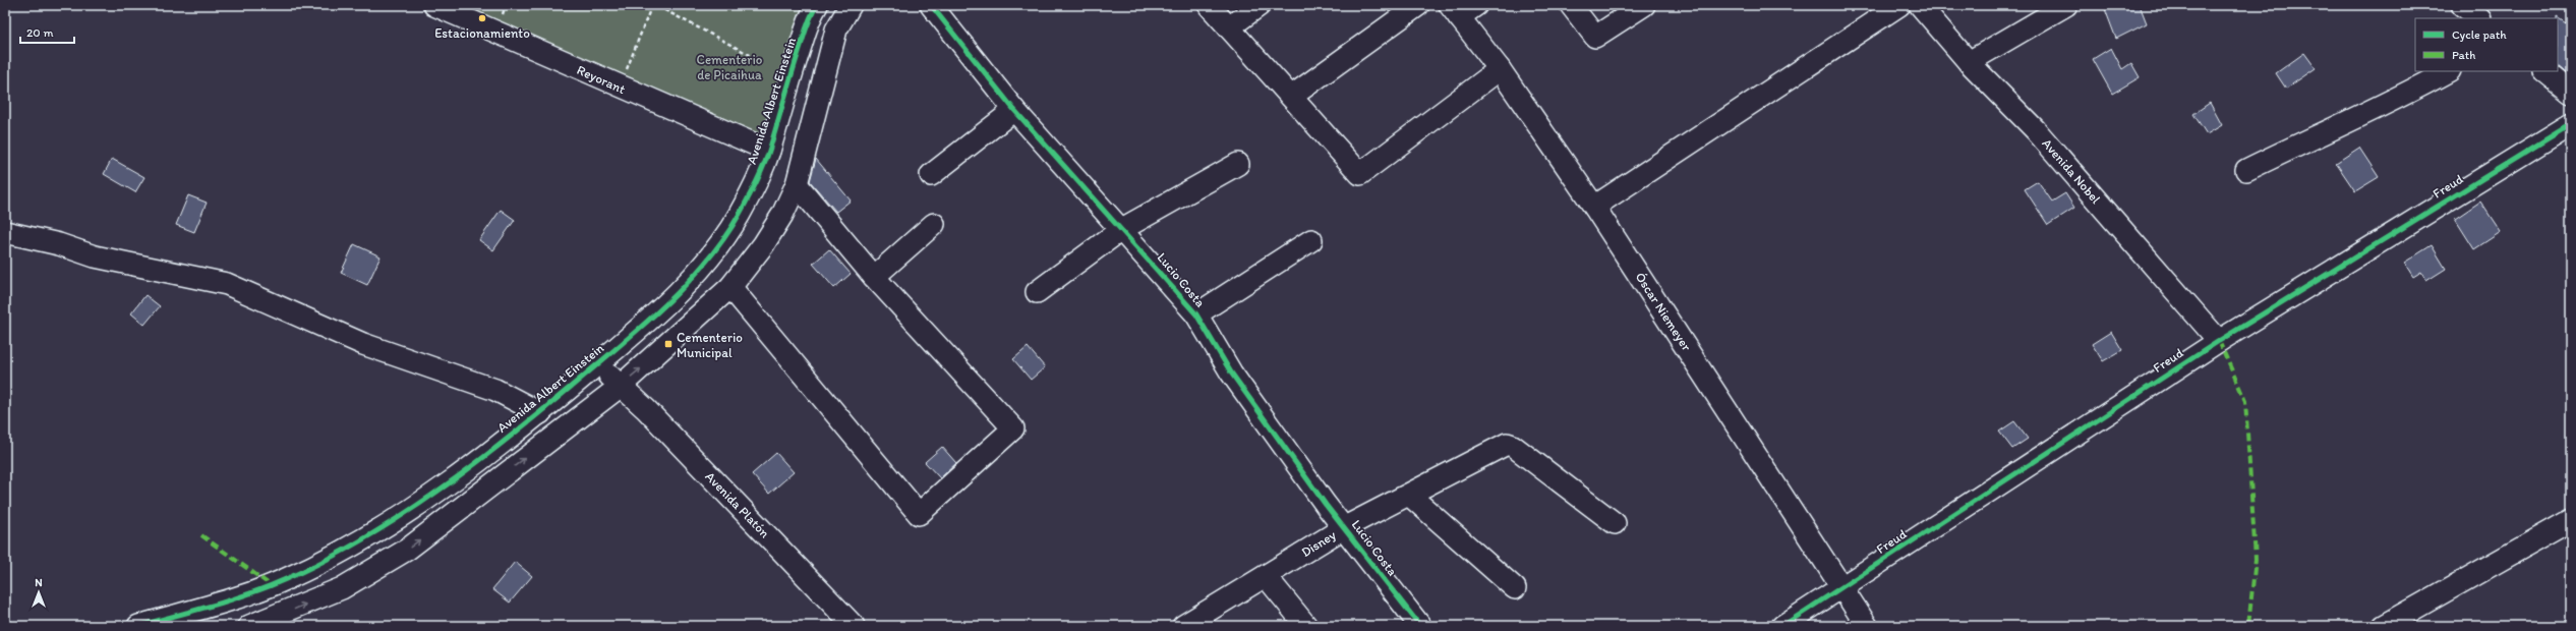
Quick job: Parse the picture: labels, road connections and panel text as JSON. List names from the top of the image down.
{
  "streets": {
    "street": [
      "Reyorant",
      "Avenida Albert Einstein",
      "Avenida Nobel",
      "Freud",
      "Lucio Costa",
      "Óscar Niemeyer",
      "Avenida Platón",
      "Disney"
    ]
  },
  "crossings": [
    ["Reyorant", "Avenida Albert Einstein"],
    ["Avenida Albert Einstein", "Avenida Platón"],
    ["Avenida Nobel", "Freud"],
    ["Freud", "Óscar Niemeyer"],
    ["Lucio Costa", "Disney"]
  ],
  "parks": ["Cementerio de Picaihua"],
  "places": {
    "other": ["Estacionamiento"],
    "transit": ["Cementerio Municipal"]
  },
  "legend": ["Cycle path", "Path"],
  "scale_bar": "20 m",
  "north": "top"
}
